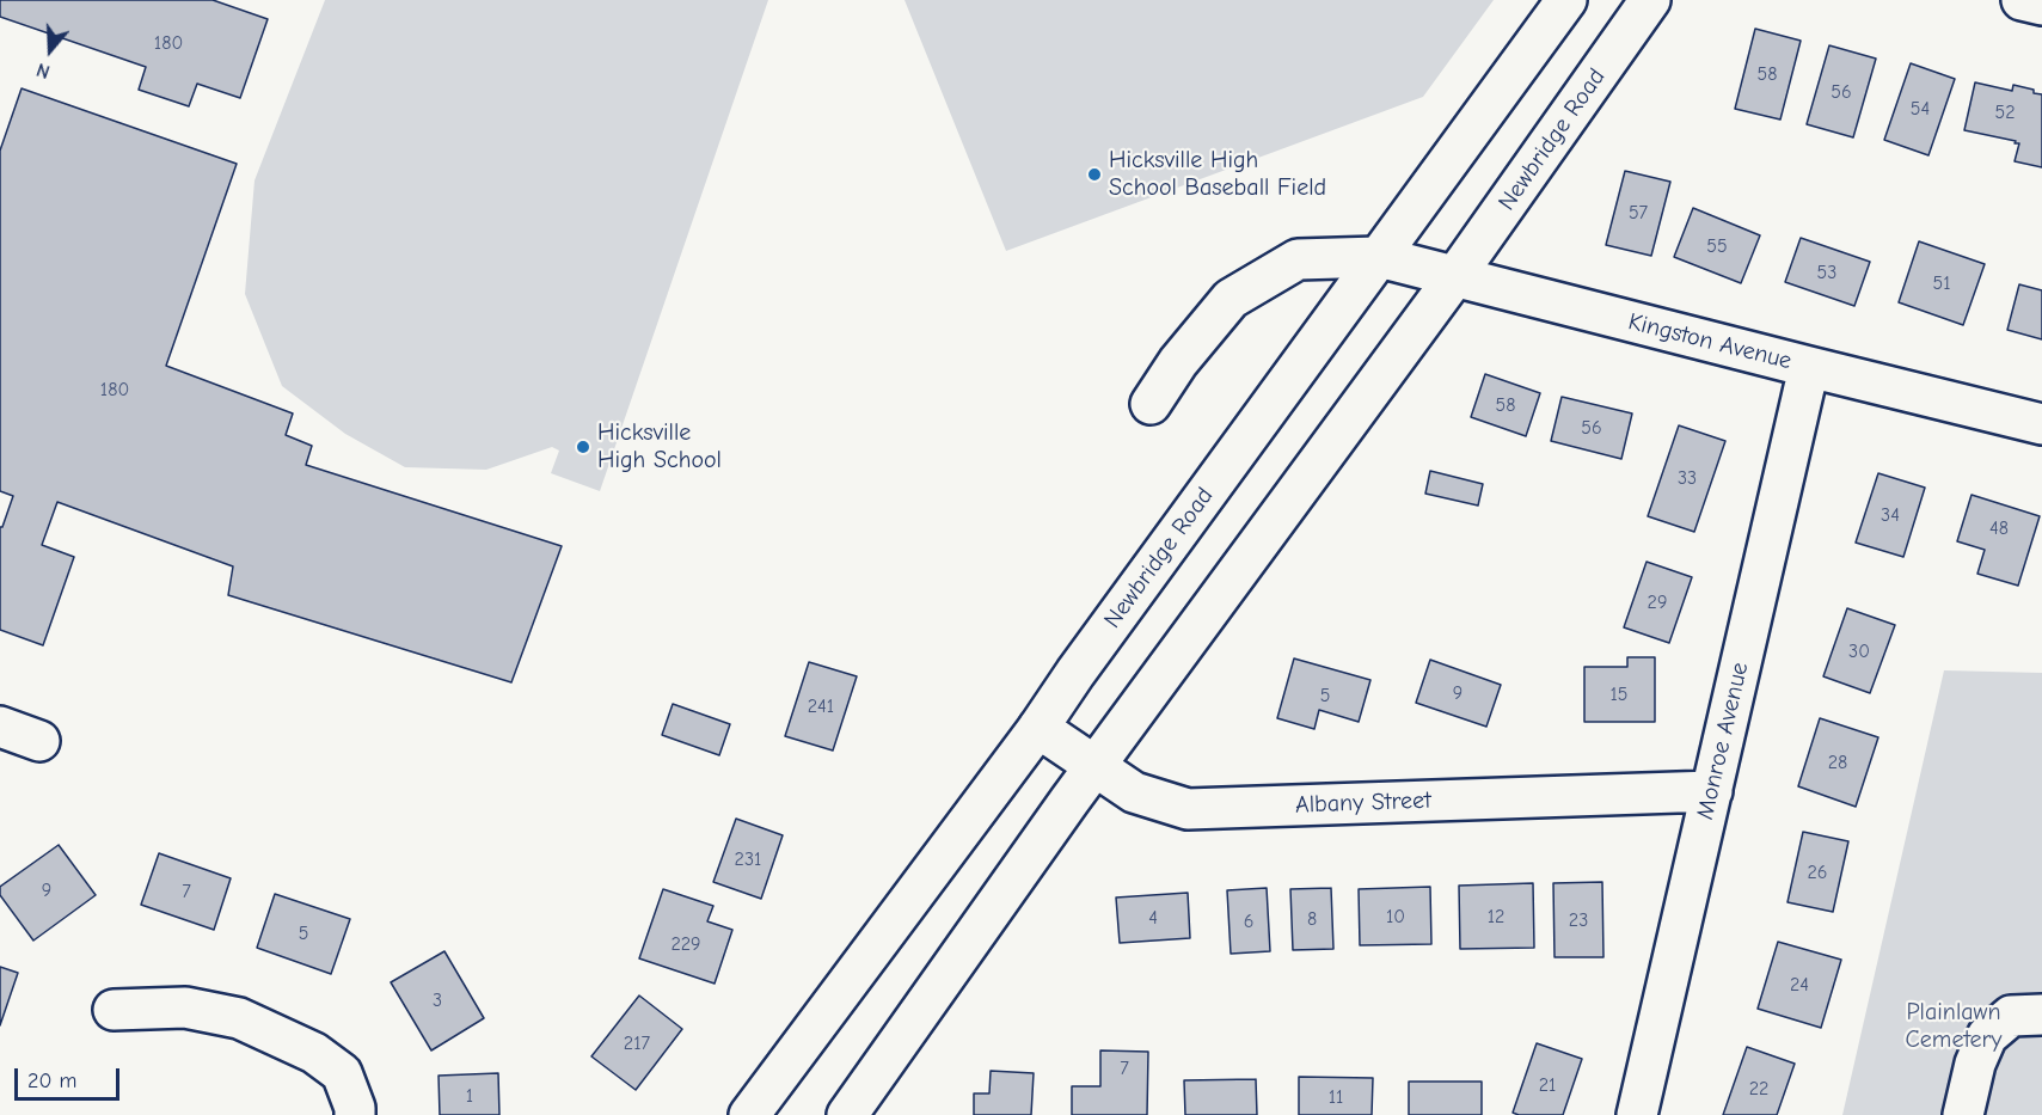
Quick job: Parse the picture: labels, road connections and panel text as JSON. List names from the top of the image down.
{
  "streets": {
    "main road": [
      "Newbridge Road",
      "Kingston Avenue",
      "Monroe Avenue",
      "Albany Street"
    ]
  },
  "crossings": [
    ["Newbridge Road", "Kingston Avenue"],
    ["Newbridge Road", "Albany Street"],
    ["Kingston Avenue", "Monroe Avenue"],
    ["Monroe Avenue", "Albany Street"]
  ],
  "parks": ["Plainlawn Cemetery"],
  "places": ["Hicksville High School Baseball Field", "Hicksville High School"],
  "house_numbers": [
    "180",
    "58",
    "56",
    "54",
    "52",
    "57",
    "55",
    "53",
    "51",
    "180",
    "58",
    "56",
    "33",
    "34",
    "48",
    "29",
    "30",
    "9",
    "15",
    "5",
    "241",
    "28",
    "231",
    "26",
    "9",
    "7",
    "10",
    "12",
    "4",
    "8",
    "23",
    "6",
    "5",
    "229",
    "24",
    "3",
    "217",
    "7",
    "21",
    "22",
    "1",
    "11"
  ],
  "scale_bar": "20 m",
  "north": "bottom"
}
